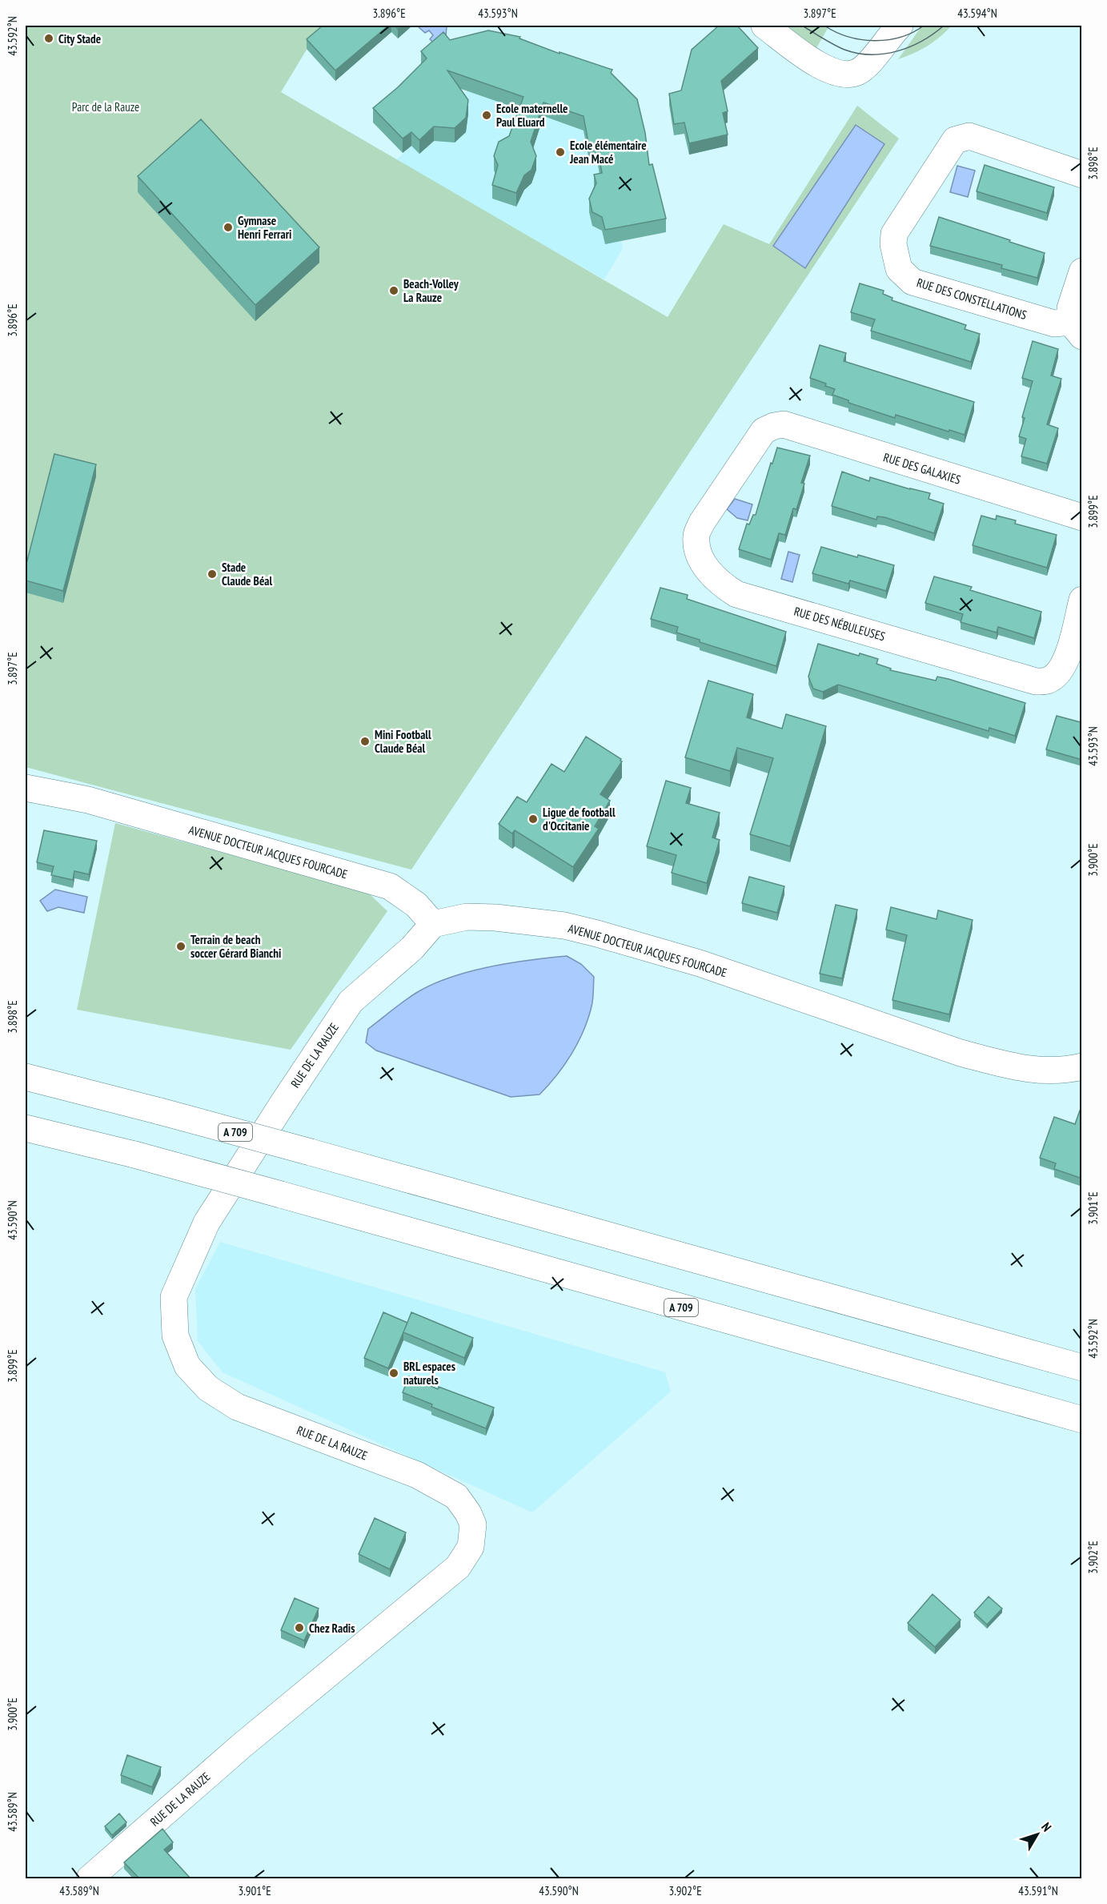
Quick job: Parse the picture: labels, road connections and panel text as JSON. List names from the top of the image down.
{
  "streets": {
    "main road": [
      "RUE DES CONSTELLATIONS",
      "RUE DES GALAXIES",
      "RUE DES NÉBULEUSES",
      "AVENUE DOCTEUR JACQUES FOURCADE",
      "RUE DE LA RAUZE",
      "A 709"
    ]
  },
  "crossings": [
    ["RUE DES GALAXIES", "RUE DES NÉBULEUSES"],
    ["AVENUE DOCTEUR JACQUES FOURCADE", "RUE DE LA RAUZE"]
  ],
  "parks": ["Parc de la Rauze"],
  "places": [
    "City Stade",
    "Ecole maternelle Paul Eluard",
    "Ecole élémentaire Jean Macé",
    "Gymnase Henri Ferrari",
    "Beach-Volley La Rauze",
    "Stade Claude Béal",
    "Mini Football Claude Béal",
    "Ligue de football d'Occitanie",
    "Terrain de beach soccer Gérard Bianchi",
    "BRL espaces naturels",
    "Chez Radis"
  ],
  "north": "top right",
  "coordinates": [
    "3.896°E",
    "43.593°N",
    "3.897°E",
    "43.594°N",
    "43.592°N",
    "3.898°E",
    "3.899°E",
    "3.900°E",
    "3.901°E",
    "43.590°N",
    "3.902°E",
    "43.589°N",
    "43.591°N"
  ]
}
